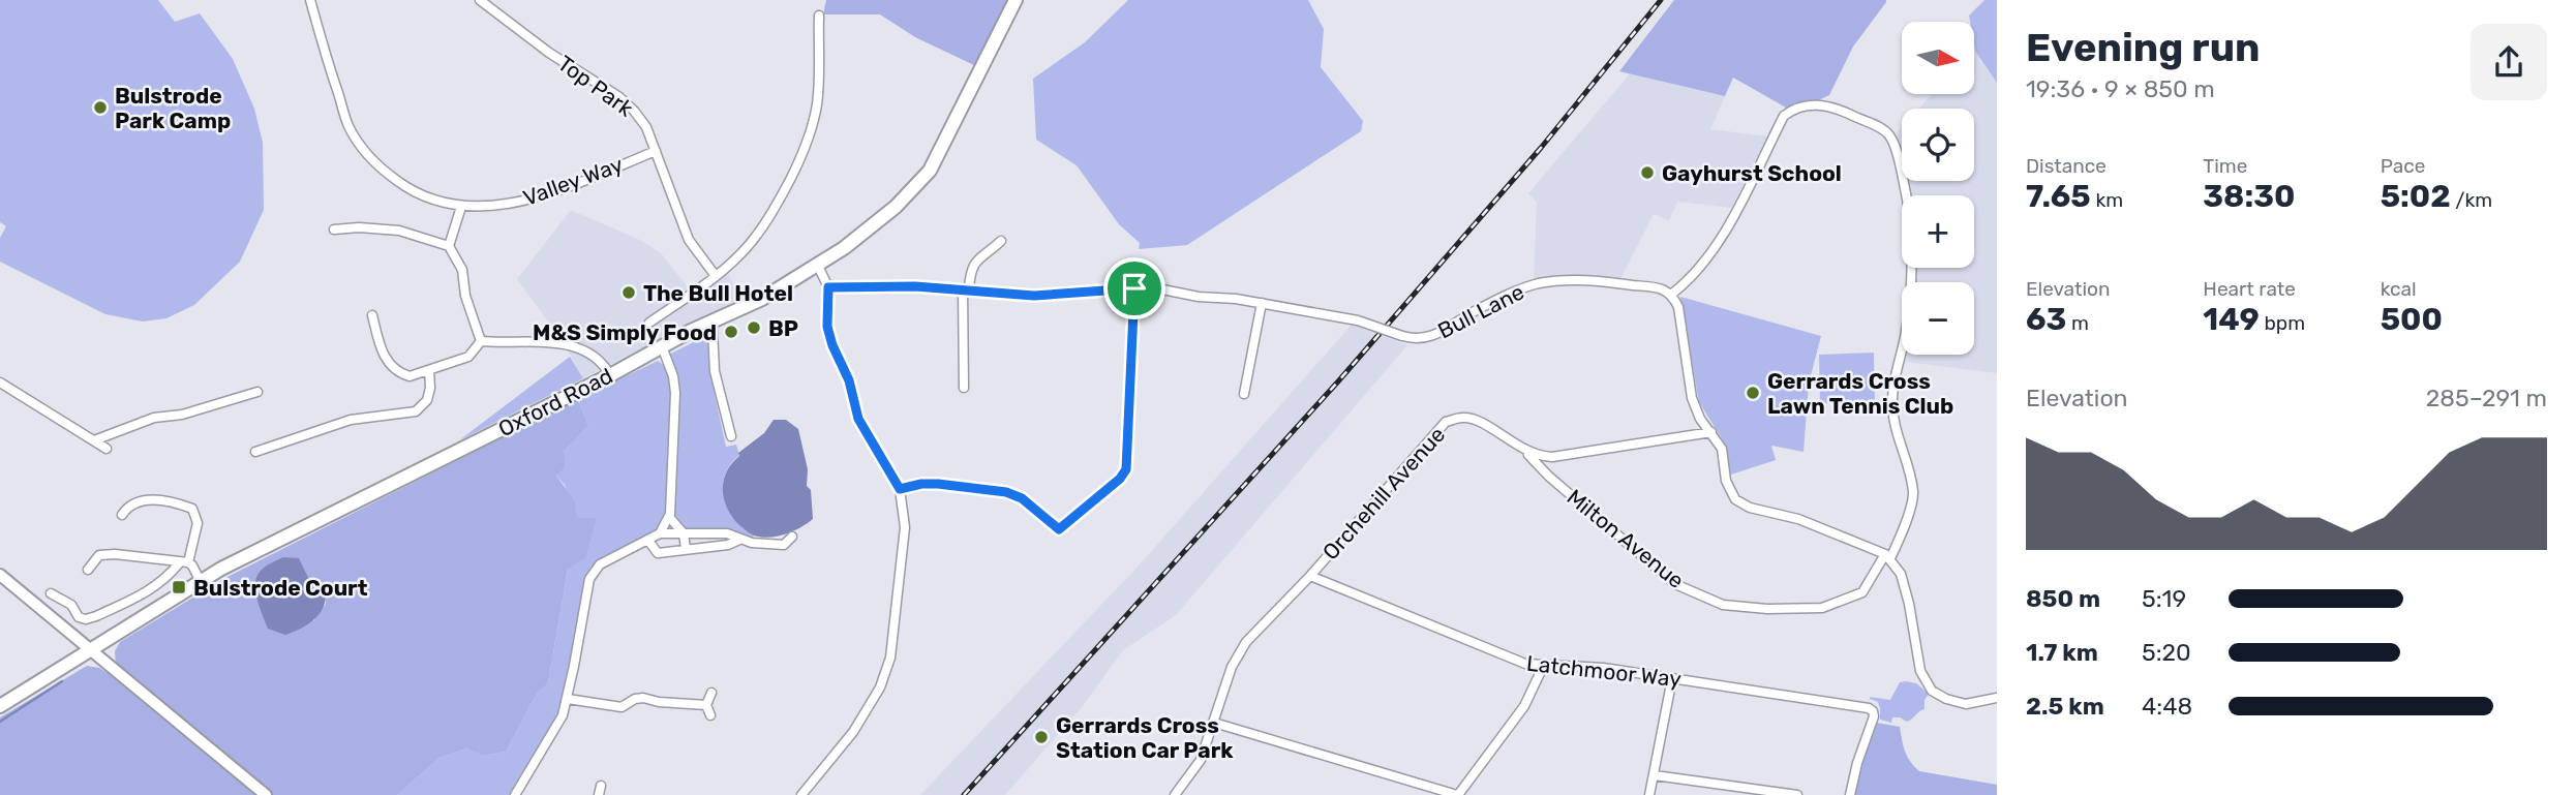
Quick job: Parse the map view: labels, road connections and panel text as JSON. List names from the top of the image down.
{
  "streets": {
    "main road": ["Oxford Road"],
    "street": [
      "Top Park",
      "Valley Way",
      "Bull Lane",
      "Orchehill Avenue",
      "Milton Avenue",
      "Latchmoor Way"
    ]
  },
  "crossings": [
    ["Top Park", "Valley Way"],
    ["Bull Lane", "Milton Avenue"],
    ["Orchehill Avenue", "Milton Avenue"],
    ["Orchehill Avenue", "Latchmoor Way"]
  ],
  "places": {
    "other": [
      "Bulstrode Park Camp",
      "Gayhurst School",
      "The Bull Hotel",
      "BP",
      "M&S Simply Food",
      "Gerrards Cross Lawn Tennis Club",
      "Gerrards Cross Station Car Park"
    ],
    "transit": ["Bulstrode Court"]
  },
  "north": "right",
  "page": {
    "heading": ["Evening run", "19:36 · 9 × 850 m"],
    "map_buttons": ["+", "−"],
    "stats": [
      ["Distance", "7.65 km"],
      ["Time", "38:30"],
      ["Pace", "5:02 /km"],
      ["Elevation", "63 m"],
      ["Heart rate", "149 bpm"],
      ["kcal", "500"]
    ],
    "chart": ["Elevation", "285–291 m"],
    "list": [
      {
        "name": "850 m",
        "note": "5:19"
      },
      {
        "name": "1.7 km",
        "note": "5:20"
      },
      {
        "name": "2.5 km",
        "note": "4:48"
      }
    ]
  }
}
